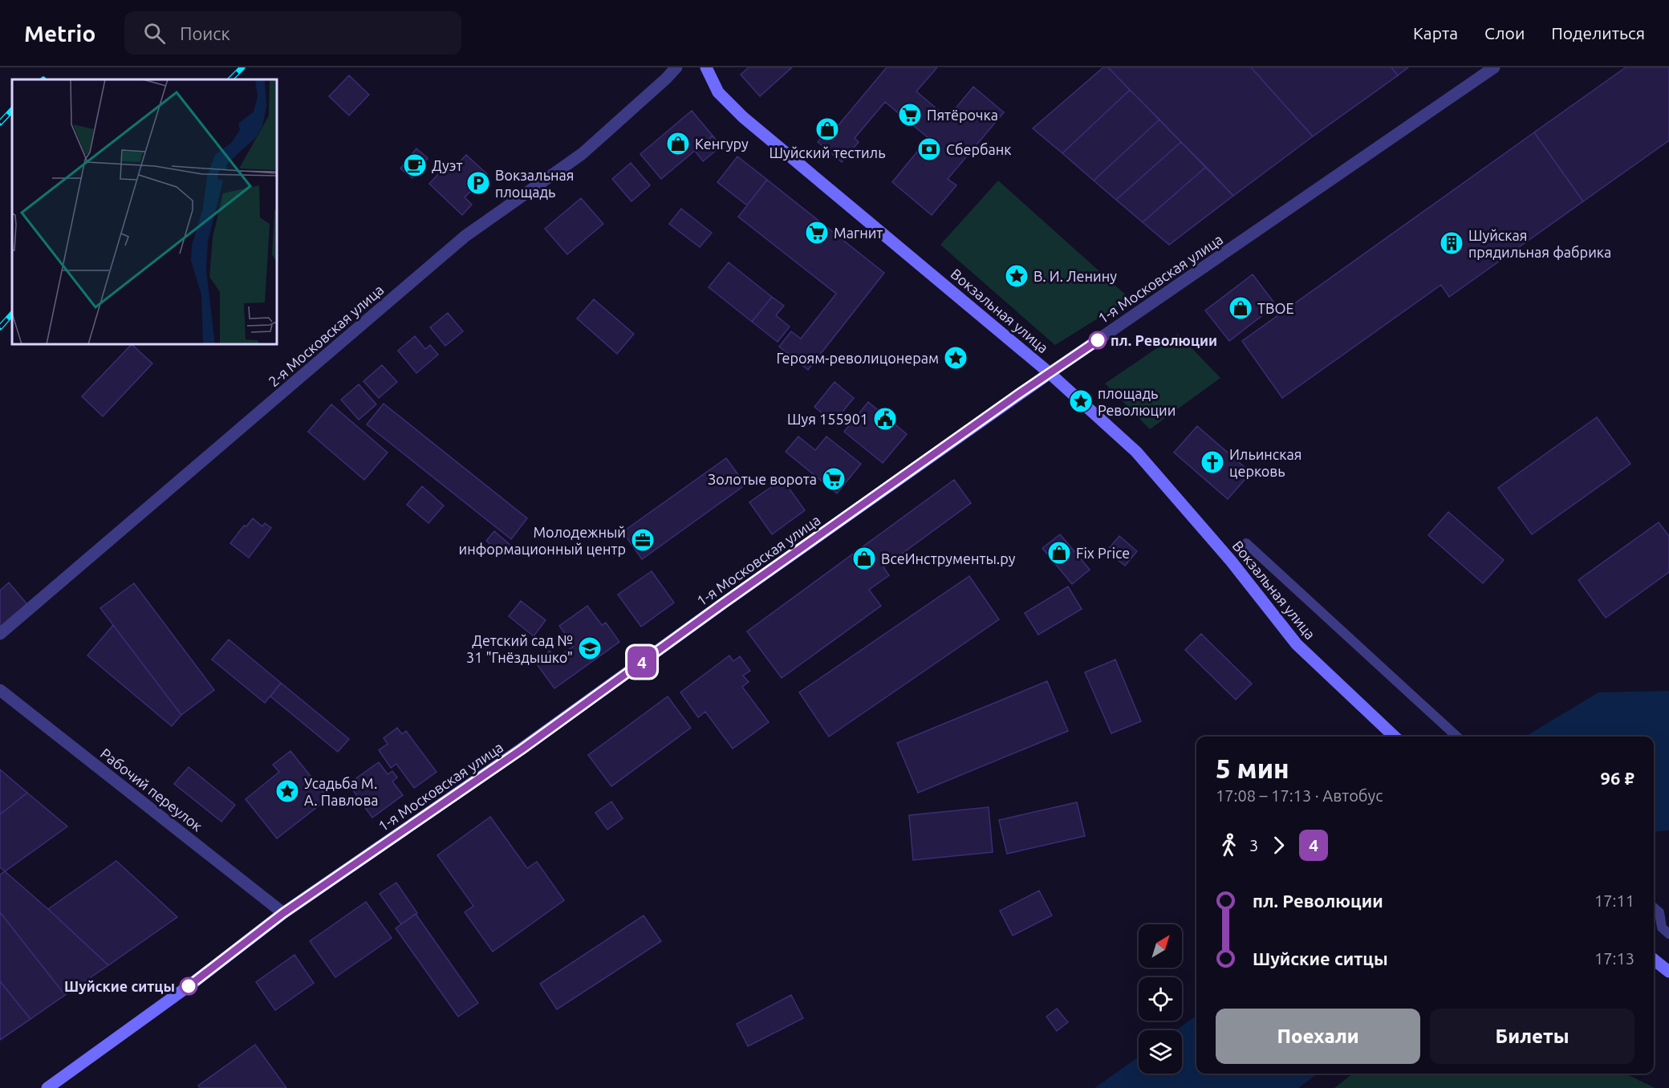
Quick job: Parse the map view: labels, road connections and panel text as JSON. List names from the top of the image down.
{
  "streets": {
    "main road": ["1-я Московская улица", "Вокзальная улица"],
    "street": ["2-я Московская улица", "Рабочий переулок"]
  },
  "crossings": [
    ["1-я Московская улица", "Вокзальная улица"],
    ["1-я Московская улица", "Рабочий переулок"]
  ],
  "places": {
    "supermarket": ["Пятёрочка", "Магнит", "Золотые ворота"],
    "shop": [
      "Шуйский тестиль",
      "Кенгуру",
      "ТВОЕ",
      "Fix Price",
      "ВсеИнструменты.ру"
    ],
    "bank": ["Сбербанк"],
    "cafe": ["Дуэт"],
    "parking": ["Вокзальная площадь"],
    "building": ["Шуйская прядильная фабрика"],
    "place": [
      "В. И. Ленину",
      "Героям-револицонерам",
      "площадь Революции",
      "Усадьба М. А. Павлова"
    ],
    "other": ["пл. Революции", "Шуйские ситцы"],
    "public building": ["Шуя 155901"],
    "church": ["Ильинская церковь"],
    "office": ["Молодежный информационный центр"],
    "school or university": ["Детский сад № 31 \"Гнёздышко\""]
  },
  "lines": ["bus line 4"],
  "north": "top right",
  "page": {
    "header": "Metrio",
    "search": "Поиск",
    "nav": ["Карта", "Слои", "Поделиться"],
    "on_map": "4",
    "heading": ["5 мин", "17:08 – 17:13 · Автобус", "96 ₽"],
    "legs": ["3", "4"],
    "list": [
      {
        "name": "пл. Революции",
        "value": "17:11"
      },
      {
        "name": "Шуйские ситцы",
        "value": "17:13"
      }
    ],
    "buttons": ["Поехали", "Билеты"]
  }
}
